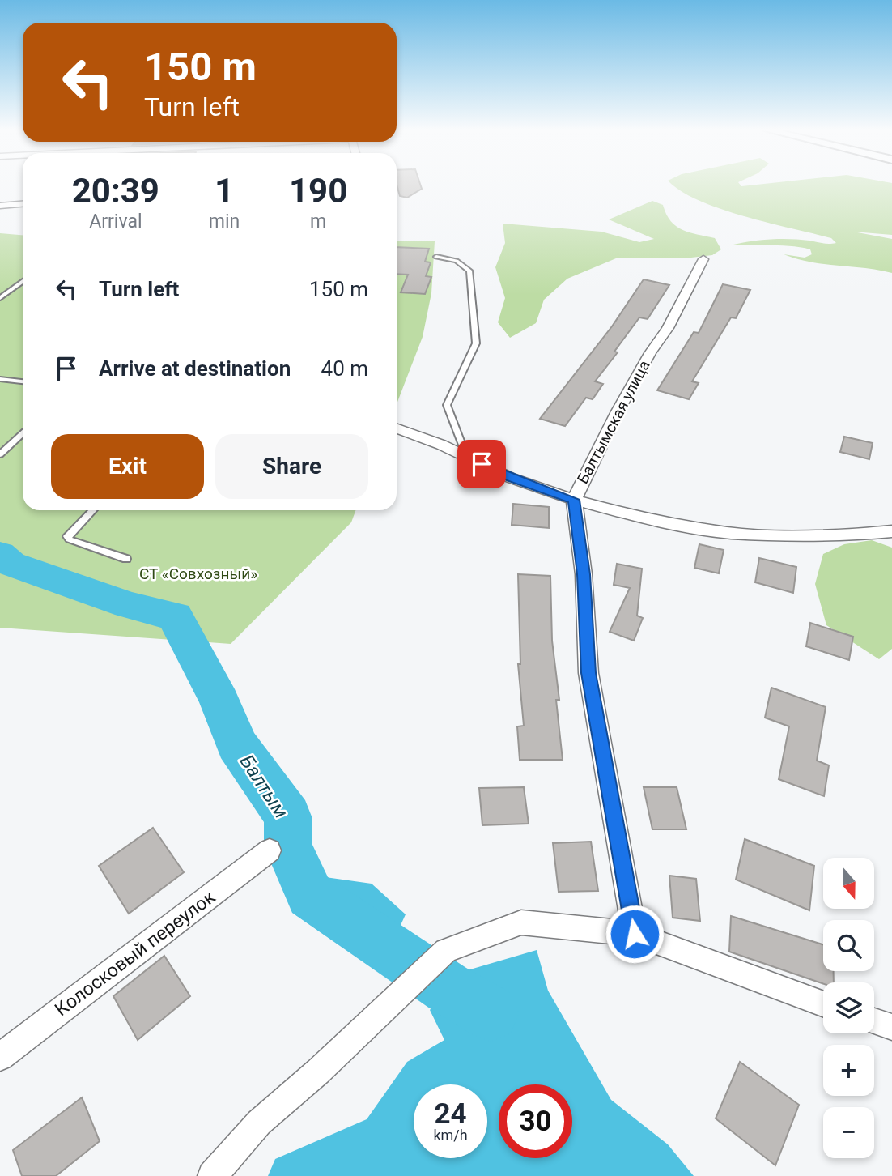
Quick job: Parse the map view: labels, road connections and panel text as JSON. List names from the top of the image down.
{
  "streets": {
    "street": ["Балтымская улица", "Колосковый переулок"]
  },
  "water": ["Балтым"],
  "parks": ["СТ «Совхозный»"],
  "north": "bottom",
  "page": {
    "turn": ["150 m", "Turn left"],
    "eta": [
      "20:39",
      "Arrival",
      "1",
      "min",
      "190",
      "m"
    ],
    "list": [
      {
        "name": "Turn left",
        "value": "150 m"
      },
      {
        "name": "Arrive at destination",
        "value": "40 m"
      }
    ],
    "buttons": ["Exit", "Share"],
    "map_buttons": ["+", "−"],
    "speed": "24 km/h",
    "limit": "30"
  }
}
